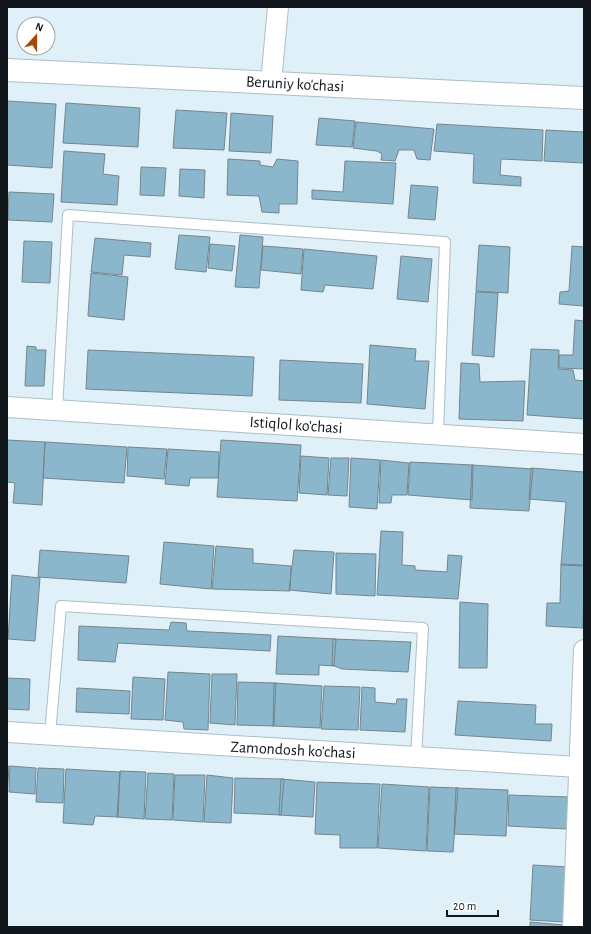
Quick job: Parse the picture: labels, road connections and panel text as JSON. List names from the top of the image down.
{
  "streets": {
    "main road": ["Beruniy ko'chasi"],
    "street": ["Istiqlol ko'chasi", "Zamondosh ko'chasi"]
  },
  "scale_bar": "20 m",
  "north": "top"
}
